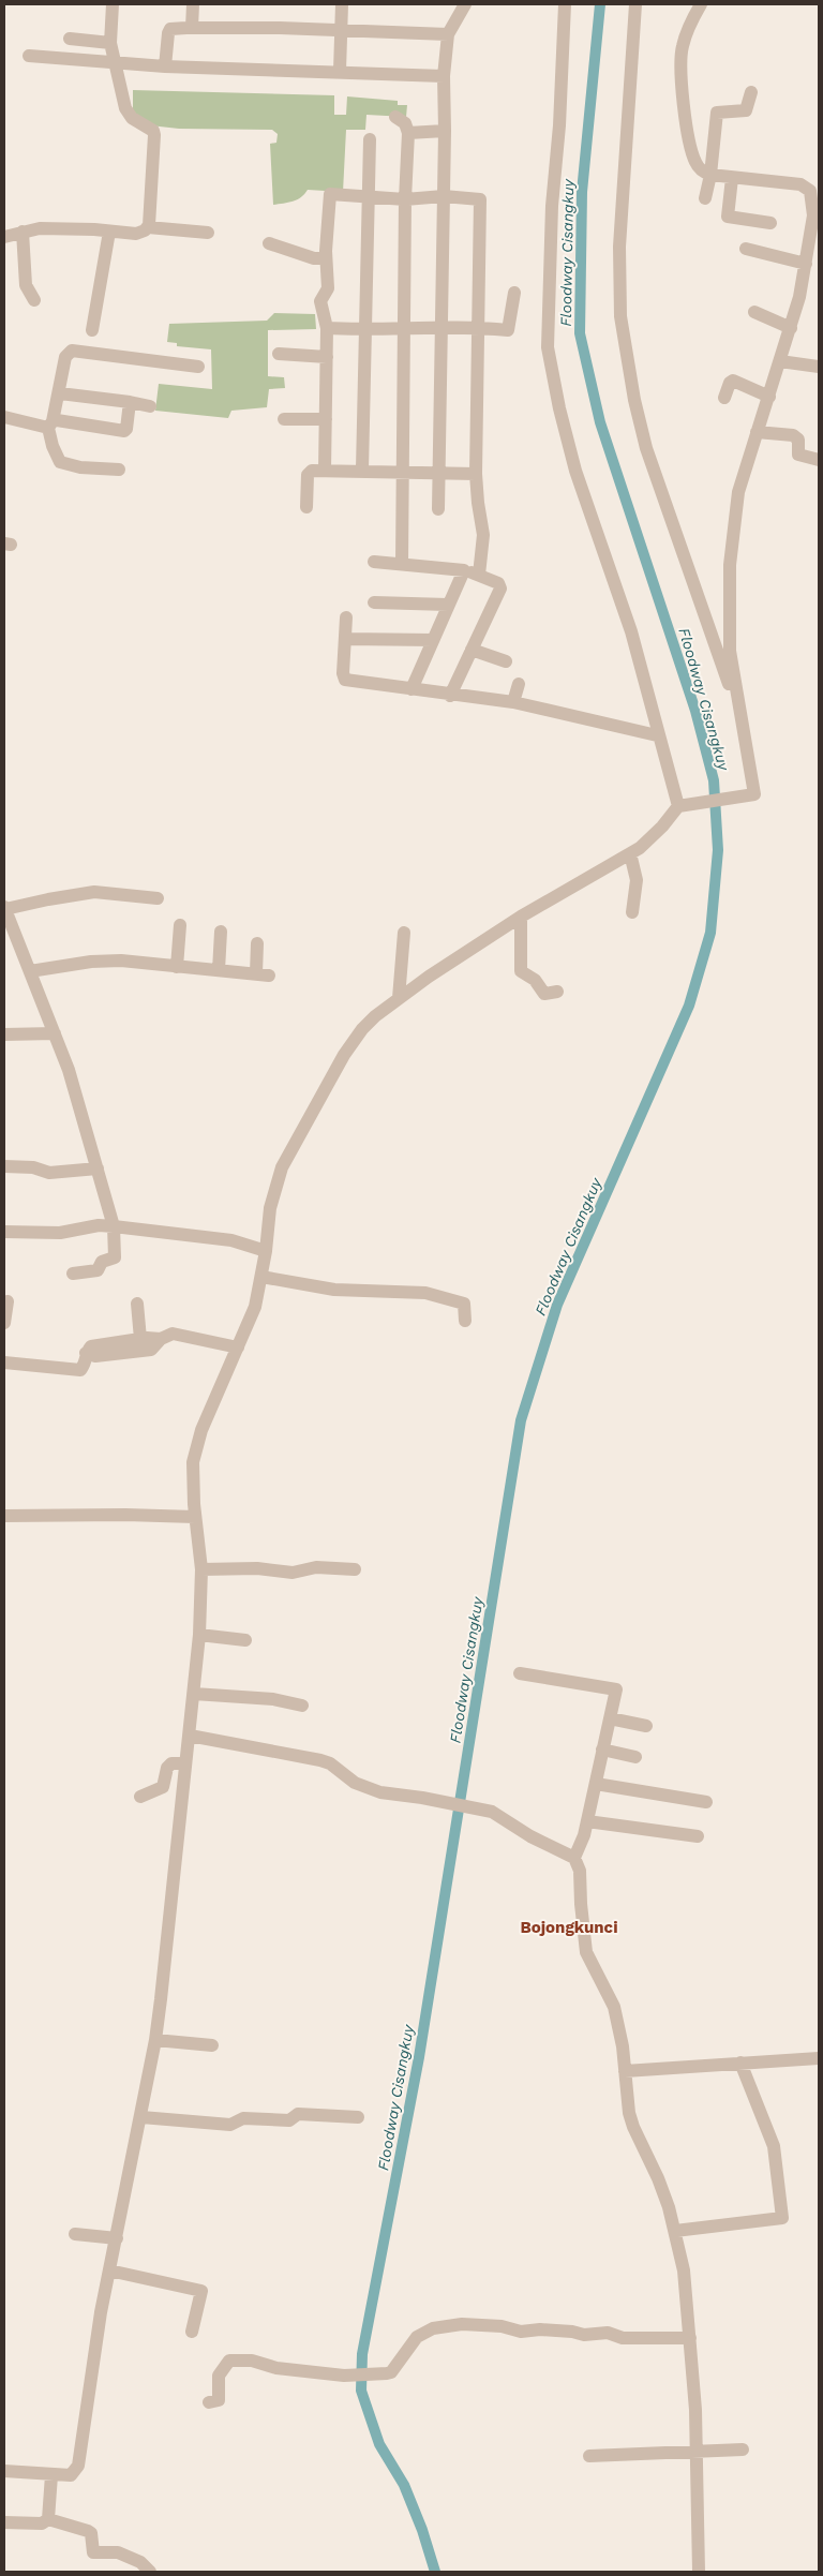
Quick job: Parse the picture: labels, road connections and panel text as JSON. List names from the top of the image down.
{
  "districts": ["Bojongkunci"],
  "water": ["Floodway Cisangkuy"]
}
